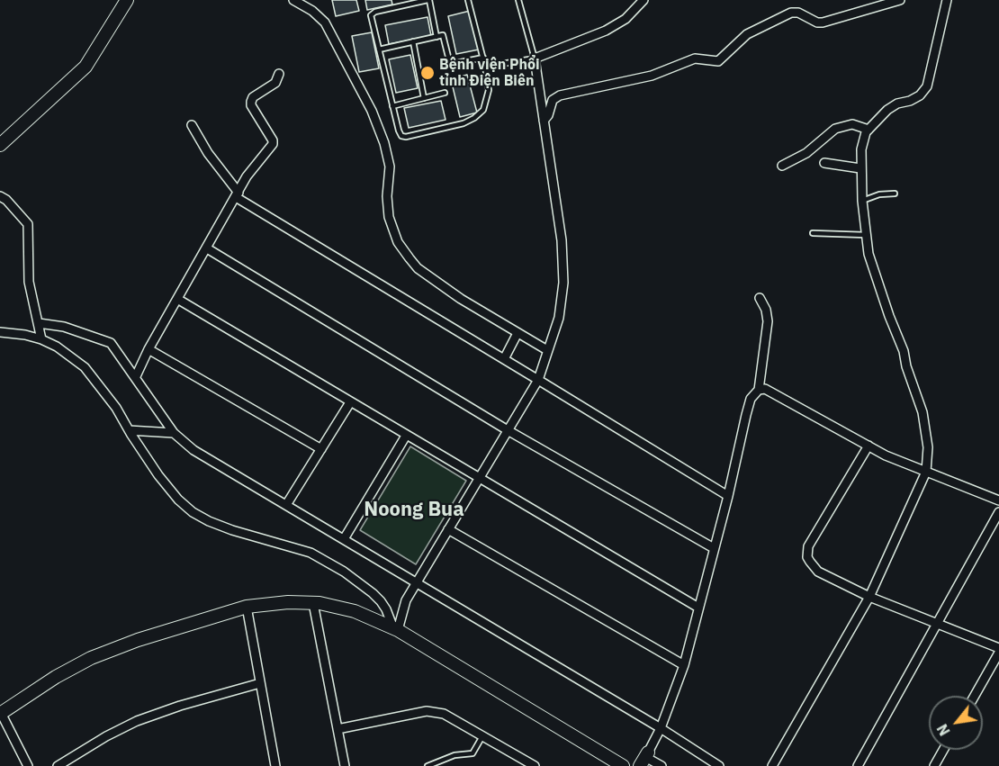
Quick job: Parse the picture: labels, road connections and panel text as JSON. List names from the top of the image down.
{
  "districts": ["Noong Bua"],
  "places": ["Bệnh viện Phổi tỉnh Điện Biên"],
  "north": "bottom left"
}
